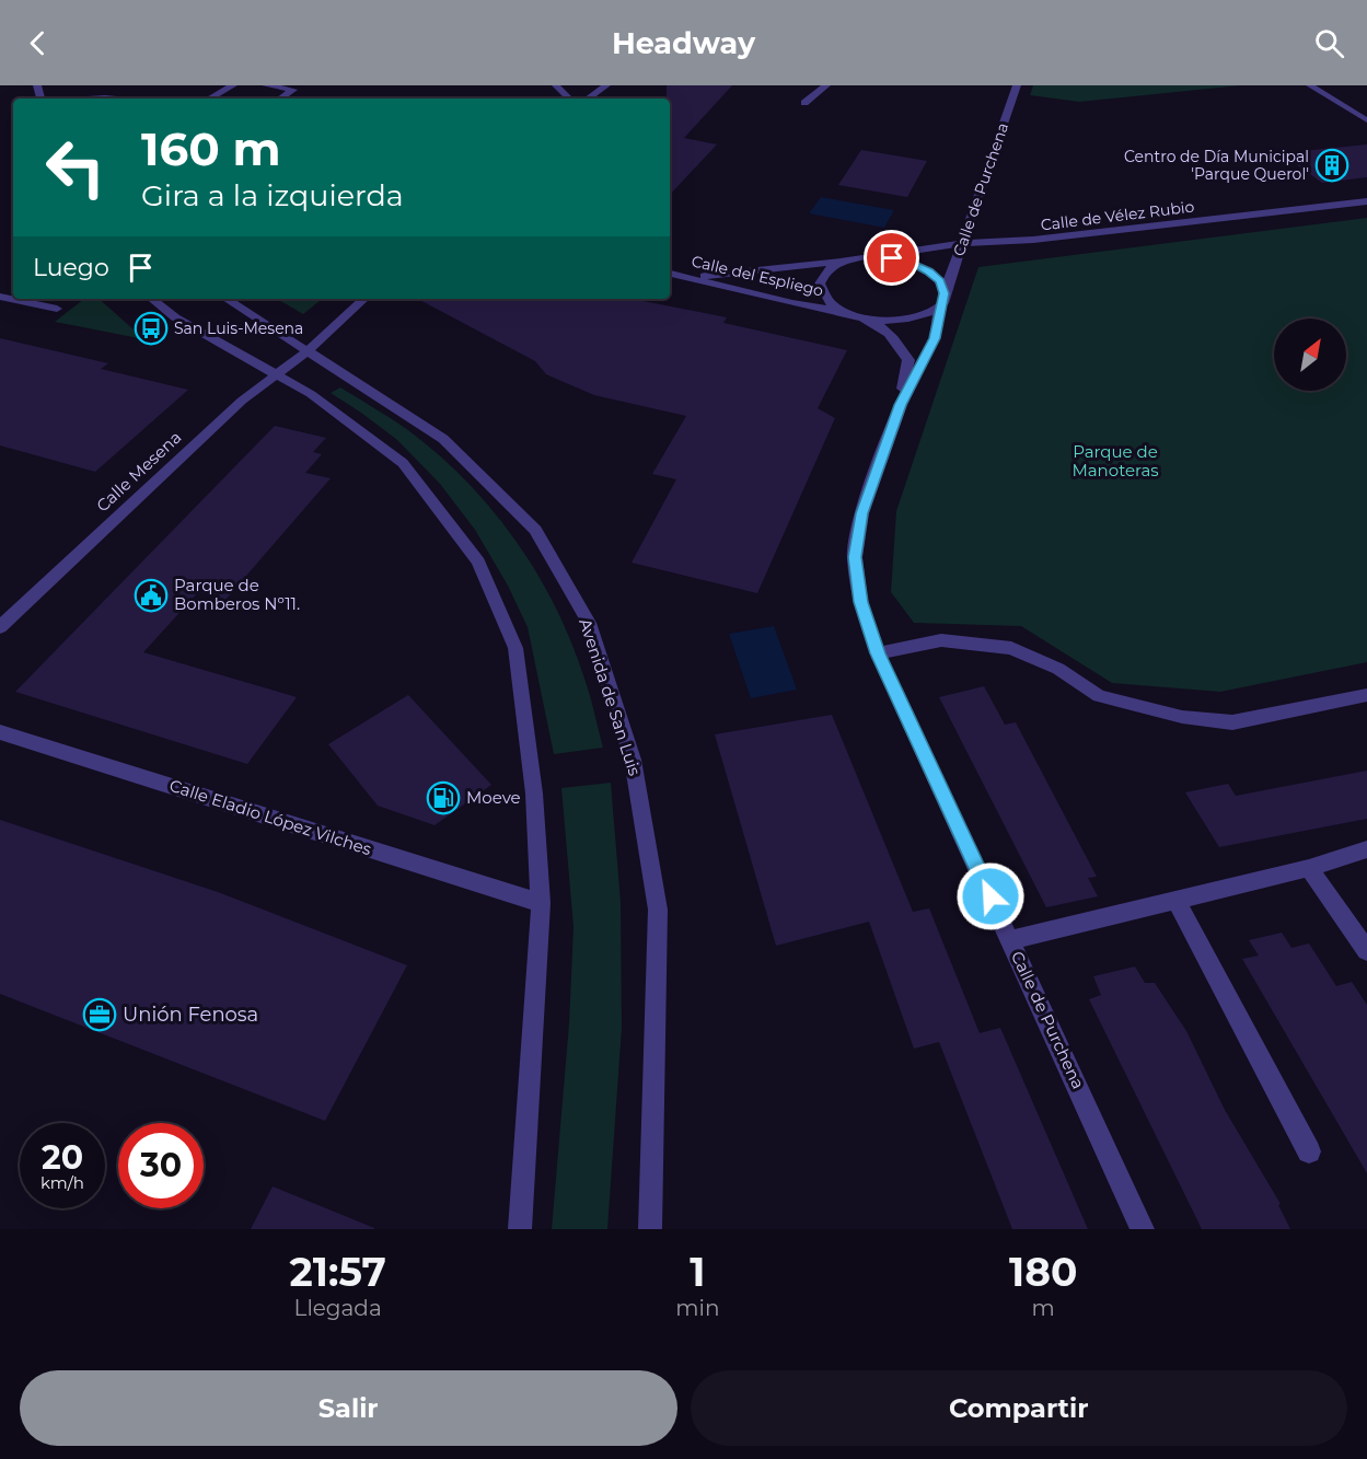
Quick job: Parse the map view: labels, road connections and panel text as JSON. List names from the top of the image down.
{
  "streets": {
    "street": [
      "Calle de Purchena",
      "Calle de Vélez Rubio",
      "Calle del Espliego",
      "Calle Mesena",
      "Avenida de San Luis",
      "Calle Eladio López Vilches"
    ]
  },
  "crossings": [
    ["Calle de Purchena", "Calle de Vélez Rubio"],
    ["Calle de Purchena", "Calle del Espliego"],
    ["Calle Mesena", "Avenida de San Luis"]
  ],
  "parks": ["Parque de Manoteras"],
  "places": {
    "building": ["Centro de Día Municipal 'Parque Querol'"],
    "bus stop": ["San Luis-Mesena"],
    "public building": ["Parque de Bomberos Nº11."],
    "fuel station": ["Moeve"],
    "office": ["Unión Fenosa"]
  },
  "north": "top right",
  "page": {
    "header": "Headway",
    "turn": ["160 m", "Gira a la izquierda"],
    "then": "Luego",
    "speed": "20 km/h",
    "limit": "30",
    "eta": [
      "21:57",
      "Llegada",
      "1",
      "min",
      "180",
      "m"
    ],
    "buttons": ["Salir", "Compartir"]
  }
}
